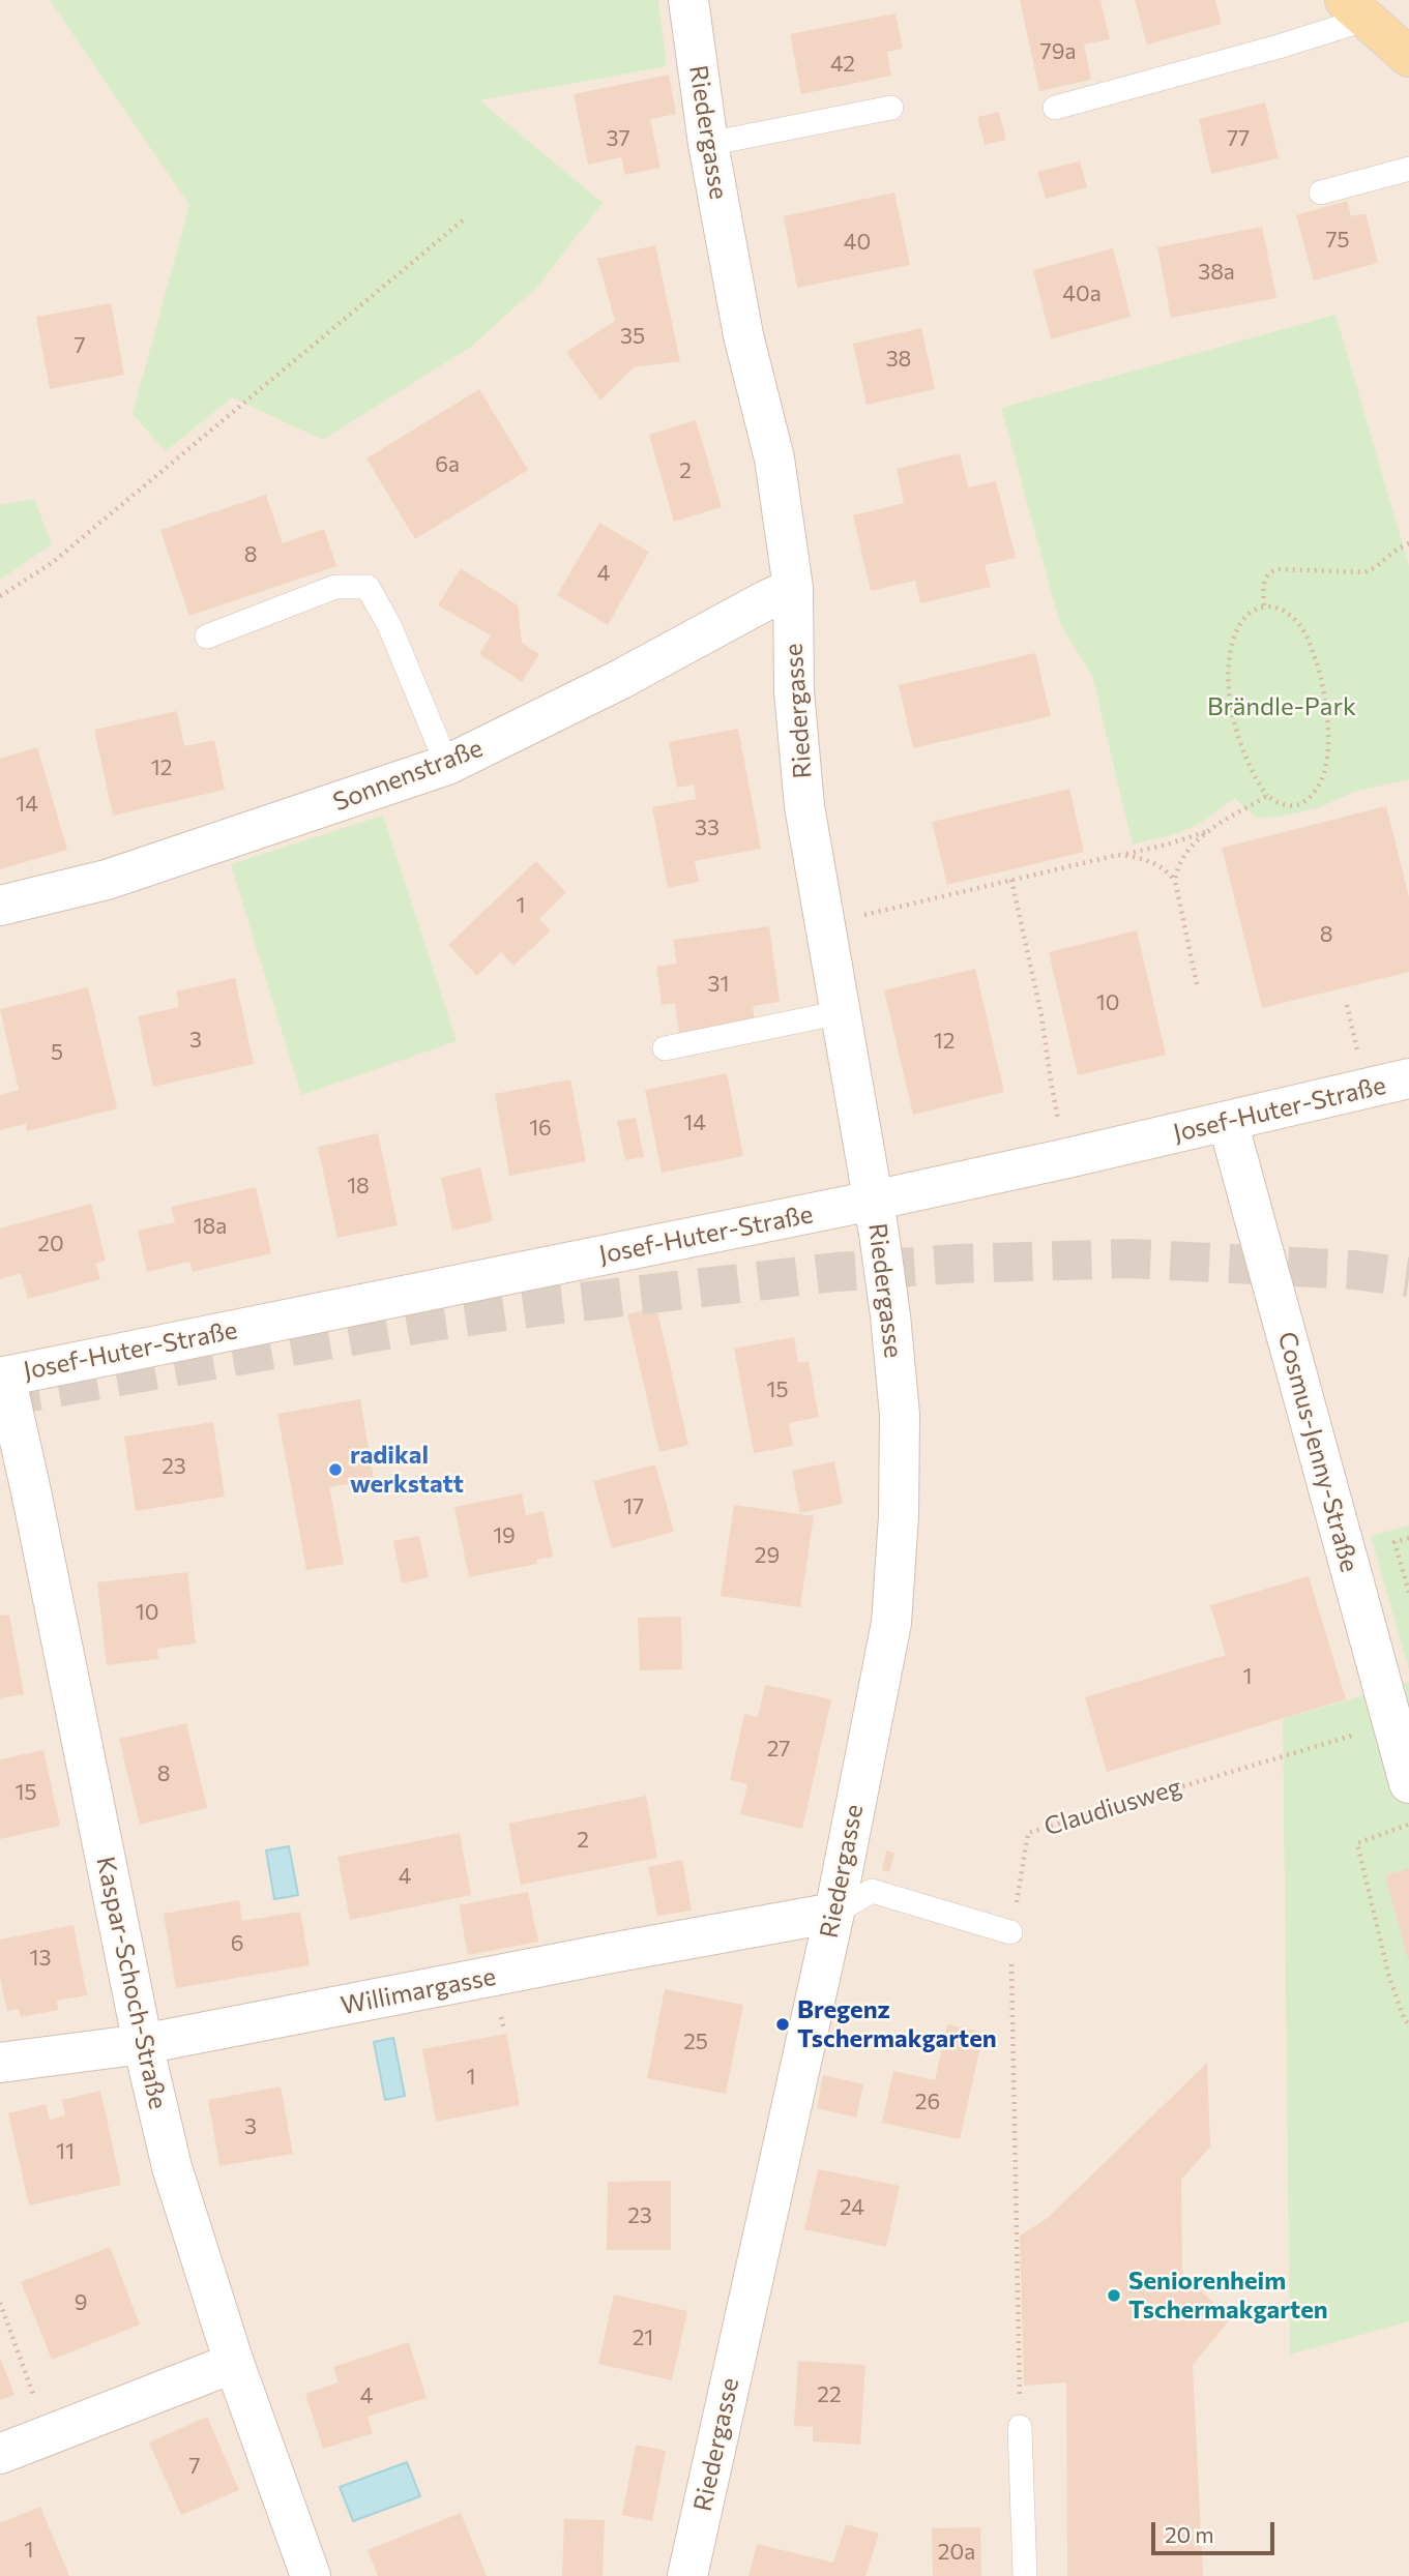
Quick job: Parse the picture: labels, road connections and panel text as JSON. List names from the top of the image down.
{
  "streets": {
    "street": [
      "Riedergasse",
      "Sonnenstraße",
      "Josef-Huter-Straße",
      "Cosmus-Jenny-Straße",
      "Kaspar-Schoch-Straße",
      "Willimargasse"
    ],
    "path": ["Claudiusweg"]
  },
  "crossings": [
    ["Riedergasse", "Sonnenstraße"],
    ["Riedergasse", "Josef-Huter-Straße"],
    ["Riedergasse", "Willimargasse"],
    ["Josef-Huter-Straße", "Cosmus-Jenny-Straße"],
    ["Josef-Huter-Straße", "Kaspar-Schoch-Straße"],
    ["Cosmus-Jenny-Straße", "Claudiusweg"],
    ["Kaspar-Schoch-Straße", "Willimargasse"]
  ],
  "parks": ["Brändle-Park"],
  "places": ["radikal werkstatt", "Bregenz Tschermakgarten", "Seniorenheim Tschermakgarten"],
  "house_numbers": [
    "79a",
    "42",
    "37",
    "77",
    "75",
    "40",
    "38a",
    "40a",
    "35",
    "7",
    "38",
    "6a",
    "2",
    "8",
    "4",
    "12",
    "14",
    "33",
    "1",
    "8",
    "31",
    "10",
    "3",
    "12",
    "5",
    "14",
    "16",
    "18",
    "18a",
    "20",
    "15",
    "23",
    "17",
    "19",
    "29",
    "10",
    "1",
    "27",
    "8",
    "15",
    "2",
    "4",
    "6",
    "13",
    "25",
    "1",
    "26",
    "3",
    "11",
    "24",
    "23",
    "9",
    "21",
    "22",
    "4",
    "7",
    "1",
    "20a"
  ],
  "scale_bar": "20 m"
}
